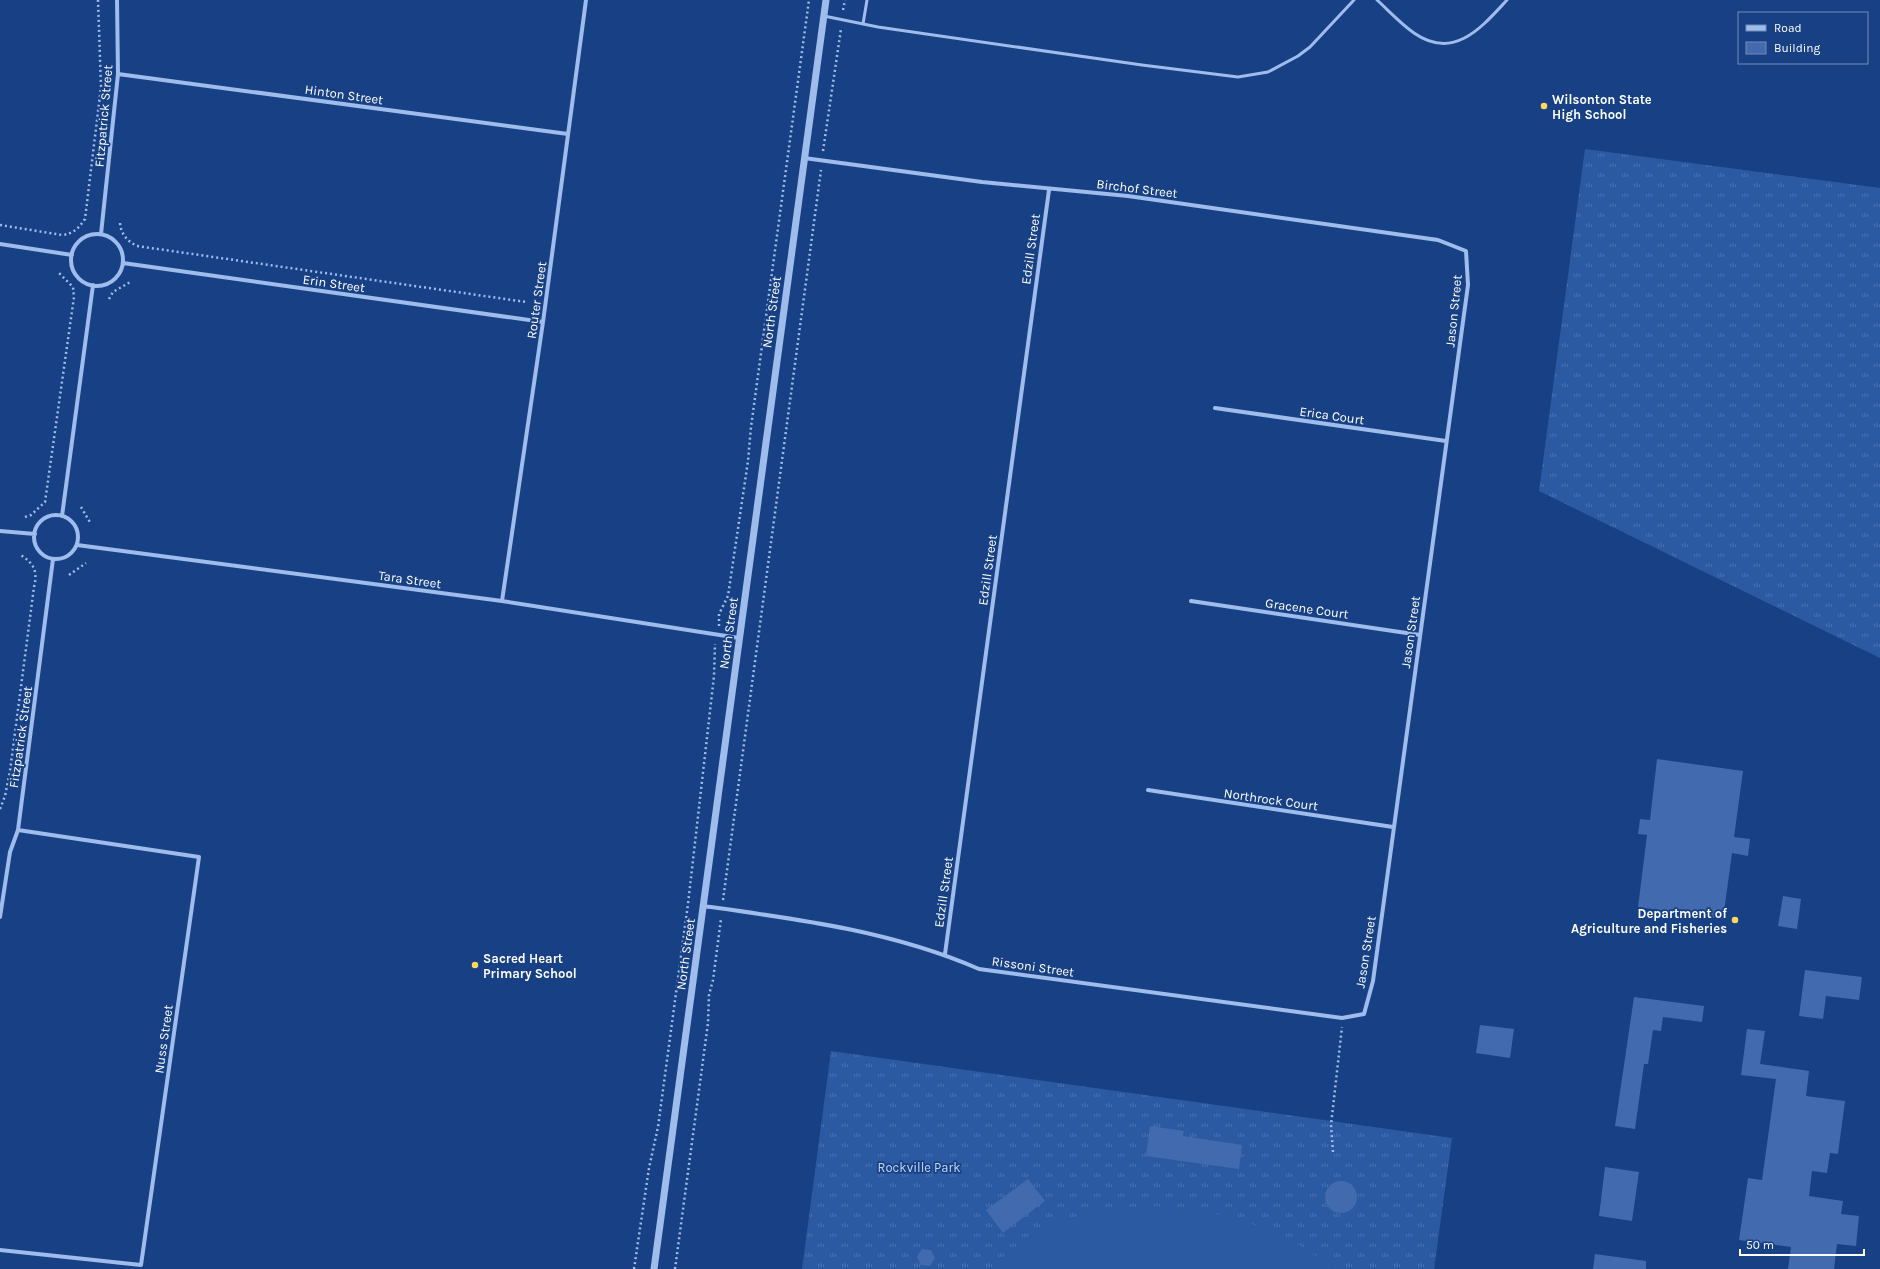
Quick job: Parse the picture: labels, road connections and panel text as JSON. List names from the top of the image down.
{
  "streets": {
    "street": [
      "Hinton Street",
      "Fitzpatrick Street",
      "Birchof Street",
      "Edzill Street",
      "Erin Street",
      "Router Street",
      "Jason Street",
      "North Street",
      "Erica Court",
      "Tara Street",
      "Gracene Court",
      "Northrock Court",
      "Rissoni Street",
      "Nuss Street"
    ]
  },
  "crossings": [
    ["Hinton Street", "Fitzpatrick Street"],
    ["Hinton Street", "Router Street"],
    ["Fitzpatrick Street", "Erin Street"],
    ["Fitzpatrick Street", "Tara Street"],
    ["Fitzpatrick Street", "Nuss Street"],
    ["Birchof Street", "Edzill Street"],
    ["Birchof Street", "Jason Street"],
    ["Birchof Street", "North Street"],
    ["Edzill Street", "Rissoni Street"],
    ["Erin Street", "Router Street"],
    ["Router Street", "Tara Street"],
    ["Jason Street", "Erica Court"],
    ["Jason Street", "Gracene Court"],
    ["Jason Street", "Northrock Court"],
    ["Jason Street", "Rissoni Street"],
    ["North Street", "Tara Street"],
    ["North Street", "Rissoni Street"]
  ],
  "parks": ["Rockville Park"],
  "places": ["Wilsonton State High School", "Department of Agriculture and Fisheries", "Sacred Heart Primary School"],
  "legend": ["Road", "Building"],
  "scale_bar": "50 m"
}
